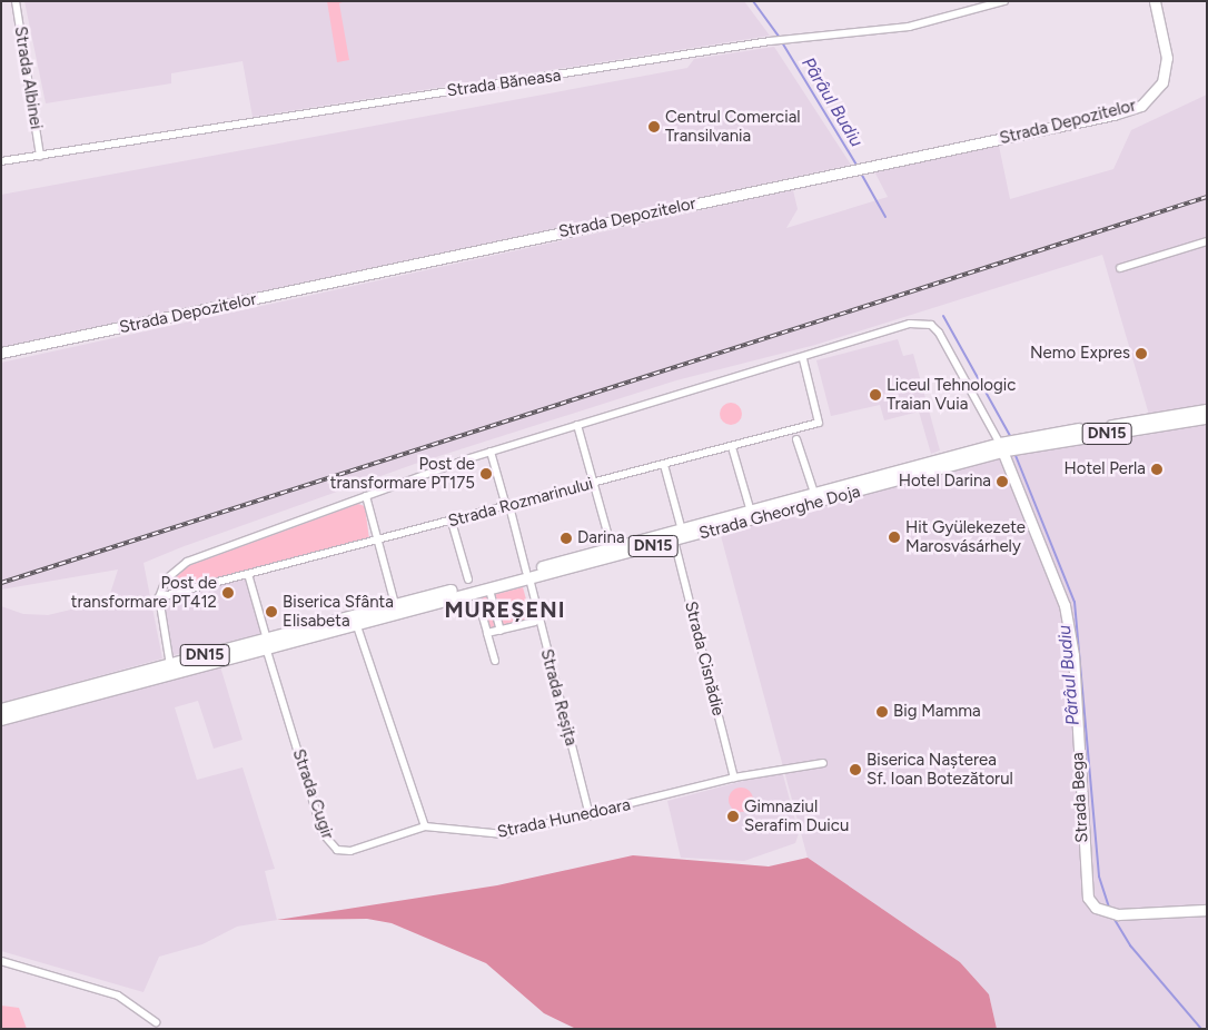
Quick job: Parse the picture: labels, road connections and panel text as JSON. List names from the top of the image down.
{
  "streets": {
    "main road": ["DN15", "Strada Gheorghe Doja"],
    "street": [
      "Strada Albinei",
      "Strada Băneasa",
      "Strada Depozitelor",
      "Strada Rozmarinului",
      "Strada Cisnădie",
      "Strada Reșița",
      "Strada Cugir",
      "Strada Bega",
      "Strada Hunedoara"
    ]
  },
  "crossings": [
    ["Strada Albinei", "Strada Băneasa"],
    ["Strada Rozmarinului", "Strada Reșița"],
    ["Strada Gheorghe Doja", "Strada Cisnădie"],
    ["Strada Gheorghe Doja", "Strada Reșița"],
    ["Strada Gheorghe Doja", "Strada Cugir"],
    ["Strada Gheorghe Doja", "Strada Bega"],
    ["Strada Cisnădie", "Strada Hunedoara"],
    ["Strada Reșița", "Strada Hunedoara"],
    ["Strada Cugir", "Strada Hunedoara"]
  ],
  "districts": ["MUREȘENI"],
  "water": ["Pârâul Budiu"],
  "places": [
    "Centrul Comercial Transilvania",
    "Nemo Expres",
    "Liceul Tehnologic Traian Vuia",
    "Hotel Perla",
    "Post de transformare PT175",
    "Hotel Darina",
    "Hit Gyülekezete Marosvásárhely",
    "Darina",
    "Post de transformare PT412",
    "Biserica Sfânta Elisabeta",
    "Big Mamma",
    "Biserica Nașterea Sf. Ioan Botezătorul",
    "Gimnaziul Serafim Duicu"
  ]
}
